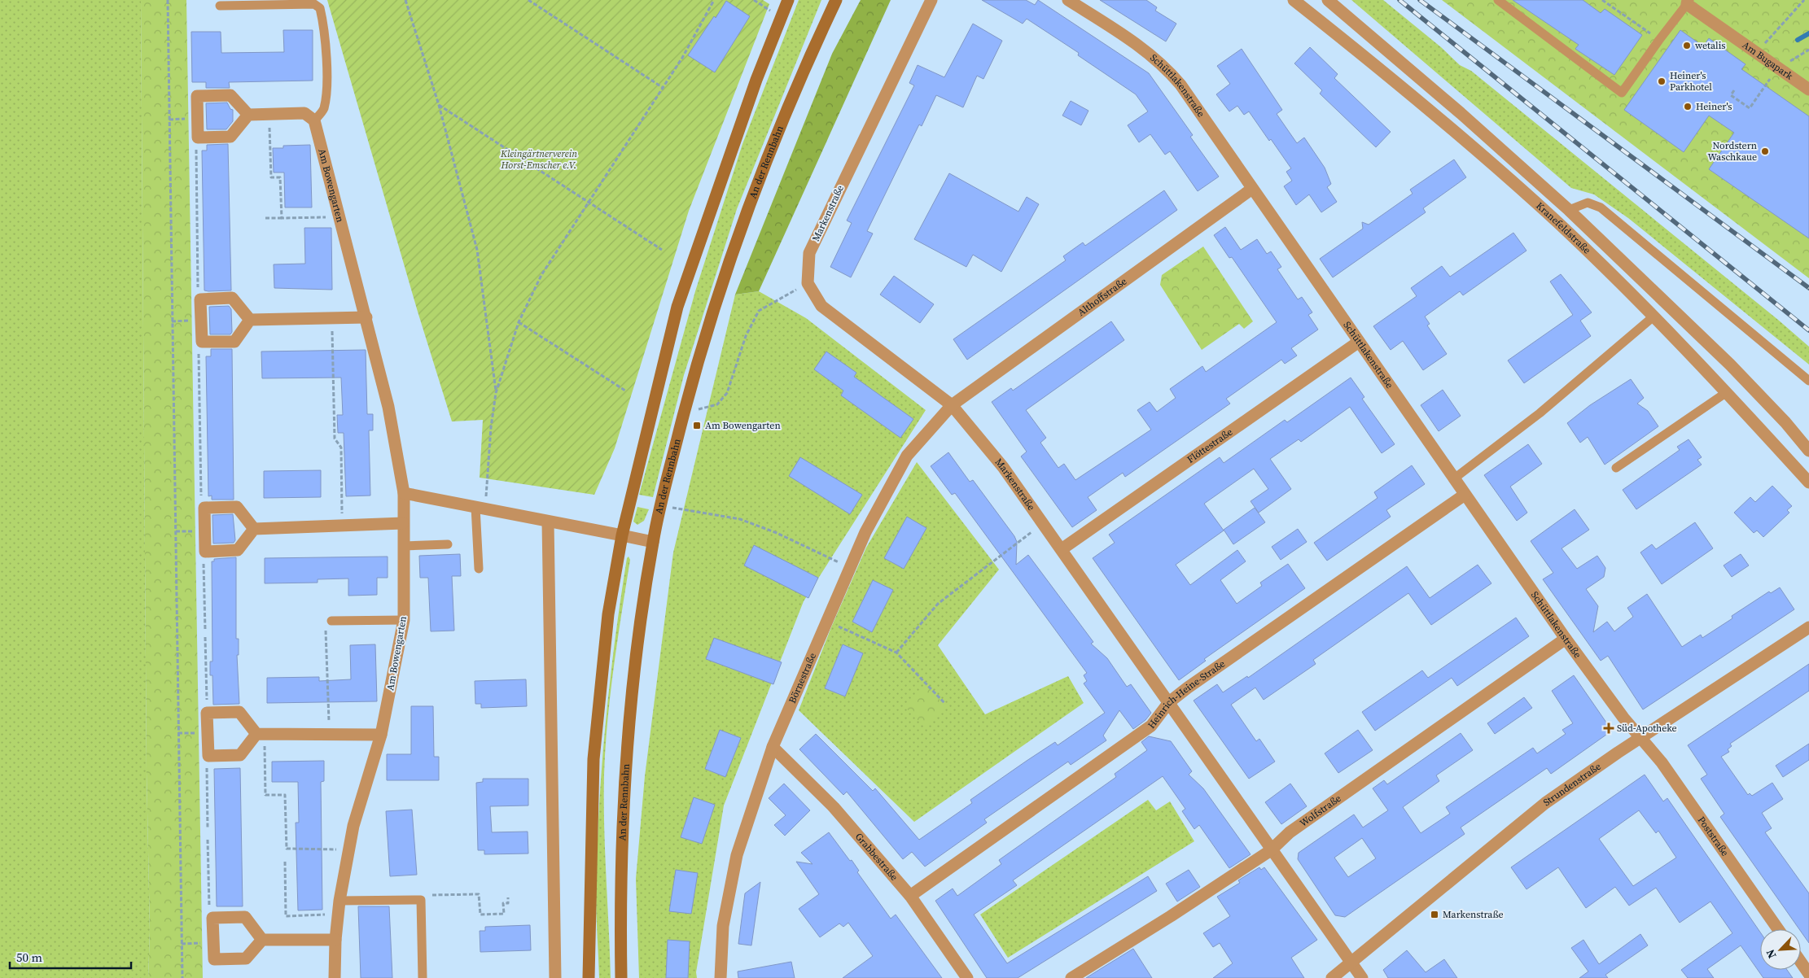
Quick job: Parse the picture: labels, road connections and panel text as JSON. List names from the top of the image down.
{
  "streets": {
    "main road": ["An der Rennbahn"],
    "street": [
      "Am Bugapark",
      "Schüttlakenstraße",
      "Am Bowengarten",
      "Markenstraße",
      "Kranefeldstraße",
      "Althoffstraße",
      "Flöttestraße",
      "Börnestraße",
      "Heinrich-Heine-Straße",
      "Strundenstraße",
      "Wolfstraße",
      "Poststraße",
      "Grabbestraße"
    ]
  },
  "crossings": [
    ["Schüttlakenstraße", "Althoffstraße"],
    ["Schüttlakenstraße", "Flöttestraße"],
    ["Schüttlakenstraße", "Heinrich-Heine-Straße"],
    ["Schüttlakenstraße", "Strundenstraße"],
    ["Schüttlakenstraße", "Wolfstraße"],
    ["Schüttlakenstraße", "Poststraße"],
    ["Markenstraße", "Althoffstraße"],
    ["Markenstraße", "Flöttestraße"],
    ["Markenstraße", "Börnestraße"],
    ["Markenstraße", "Heinrich-Heine-Straße"],
    ["Markenstraße", "Strundenstraße"],
    ["Markenstraße", "Wolfstraße"],
    ["Althoffstraße", "Börnestraße"],
    ["Börnestraße", "Grabbestraße"],
    ["Heinrich-Heine-Straße", "Grabbestraße"],
    ["Strundenstraße", "Poststraße"]
  ],
  "parks": ["Kleingärtnerverein Horst-Emscher e.V."],
  "places": {
    "other": [
      "wetalis",
      "Heiner's Parkhotel",
      "Heiner's",
      "Nordstern Waschkaue"
    ],
    "transit": ["Am Bowengarten", "Markenstraße"],
    "health": ["Süd-Apotheke"]
  },
  "scale_bar": "50 m",
  "north": "bottom left"
}
